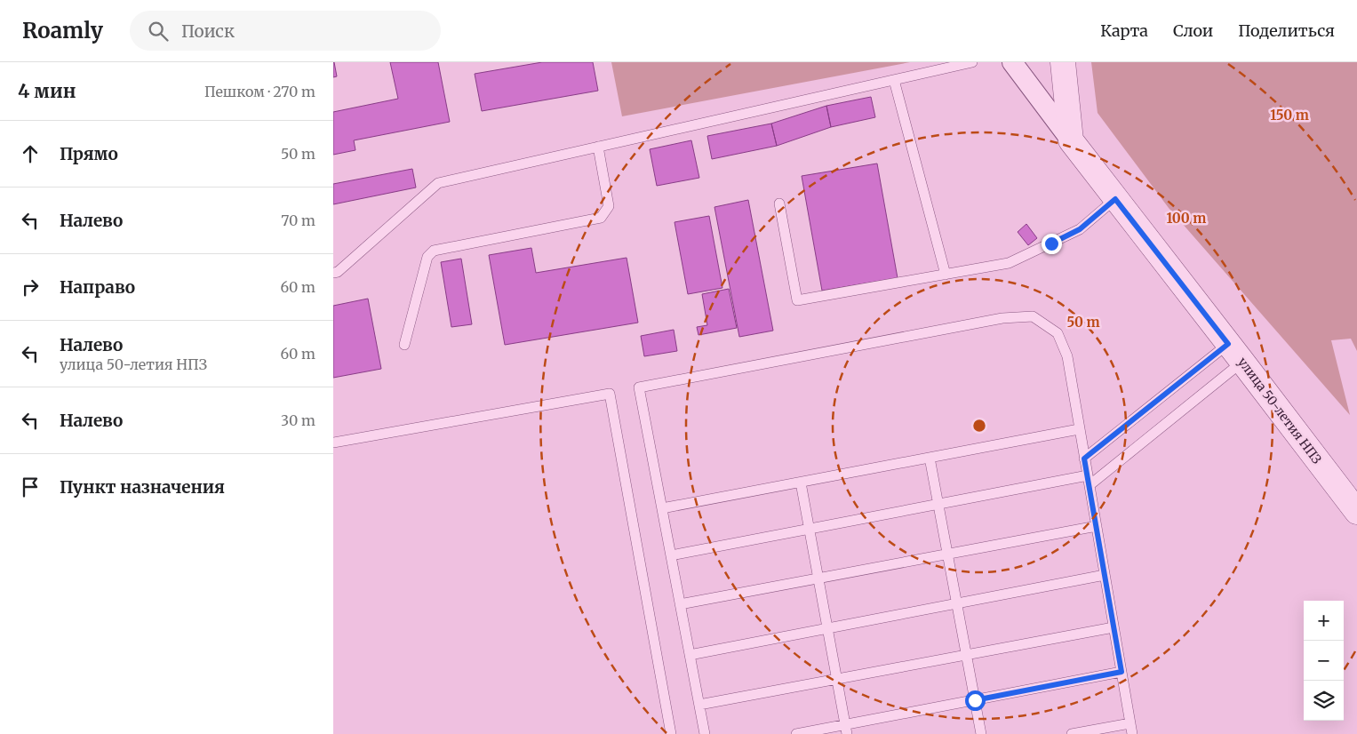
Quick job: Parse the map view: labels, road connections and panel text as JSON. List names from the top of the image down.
{
  "streets": {
    "street": ["улица 50-летия НПЗ"]
  },
  "page": {
    "header": "Roamly",
    "search": "Поиск",
    "nav": ["Карта", "Слои", "Поделиться"],
    "heading": ["4 мин", "Пешком · 270 m"],
    "list": [
      ["Прямо", "50 m"],
      ["Налево", "70 m"],
      ["Направо", "60 m"],
      ["Налево", "улица 50-летия НПЗ", "60 m"],
      ["Налево", "30 m"],
      "Пункт назначения"
    ],
    "map_buttons": ["+", "−"]
  },
  "rings": ["150 m", "100 m", "50 m"]
}
